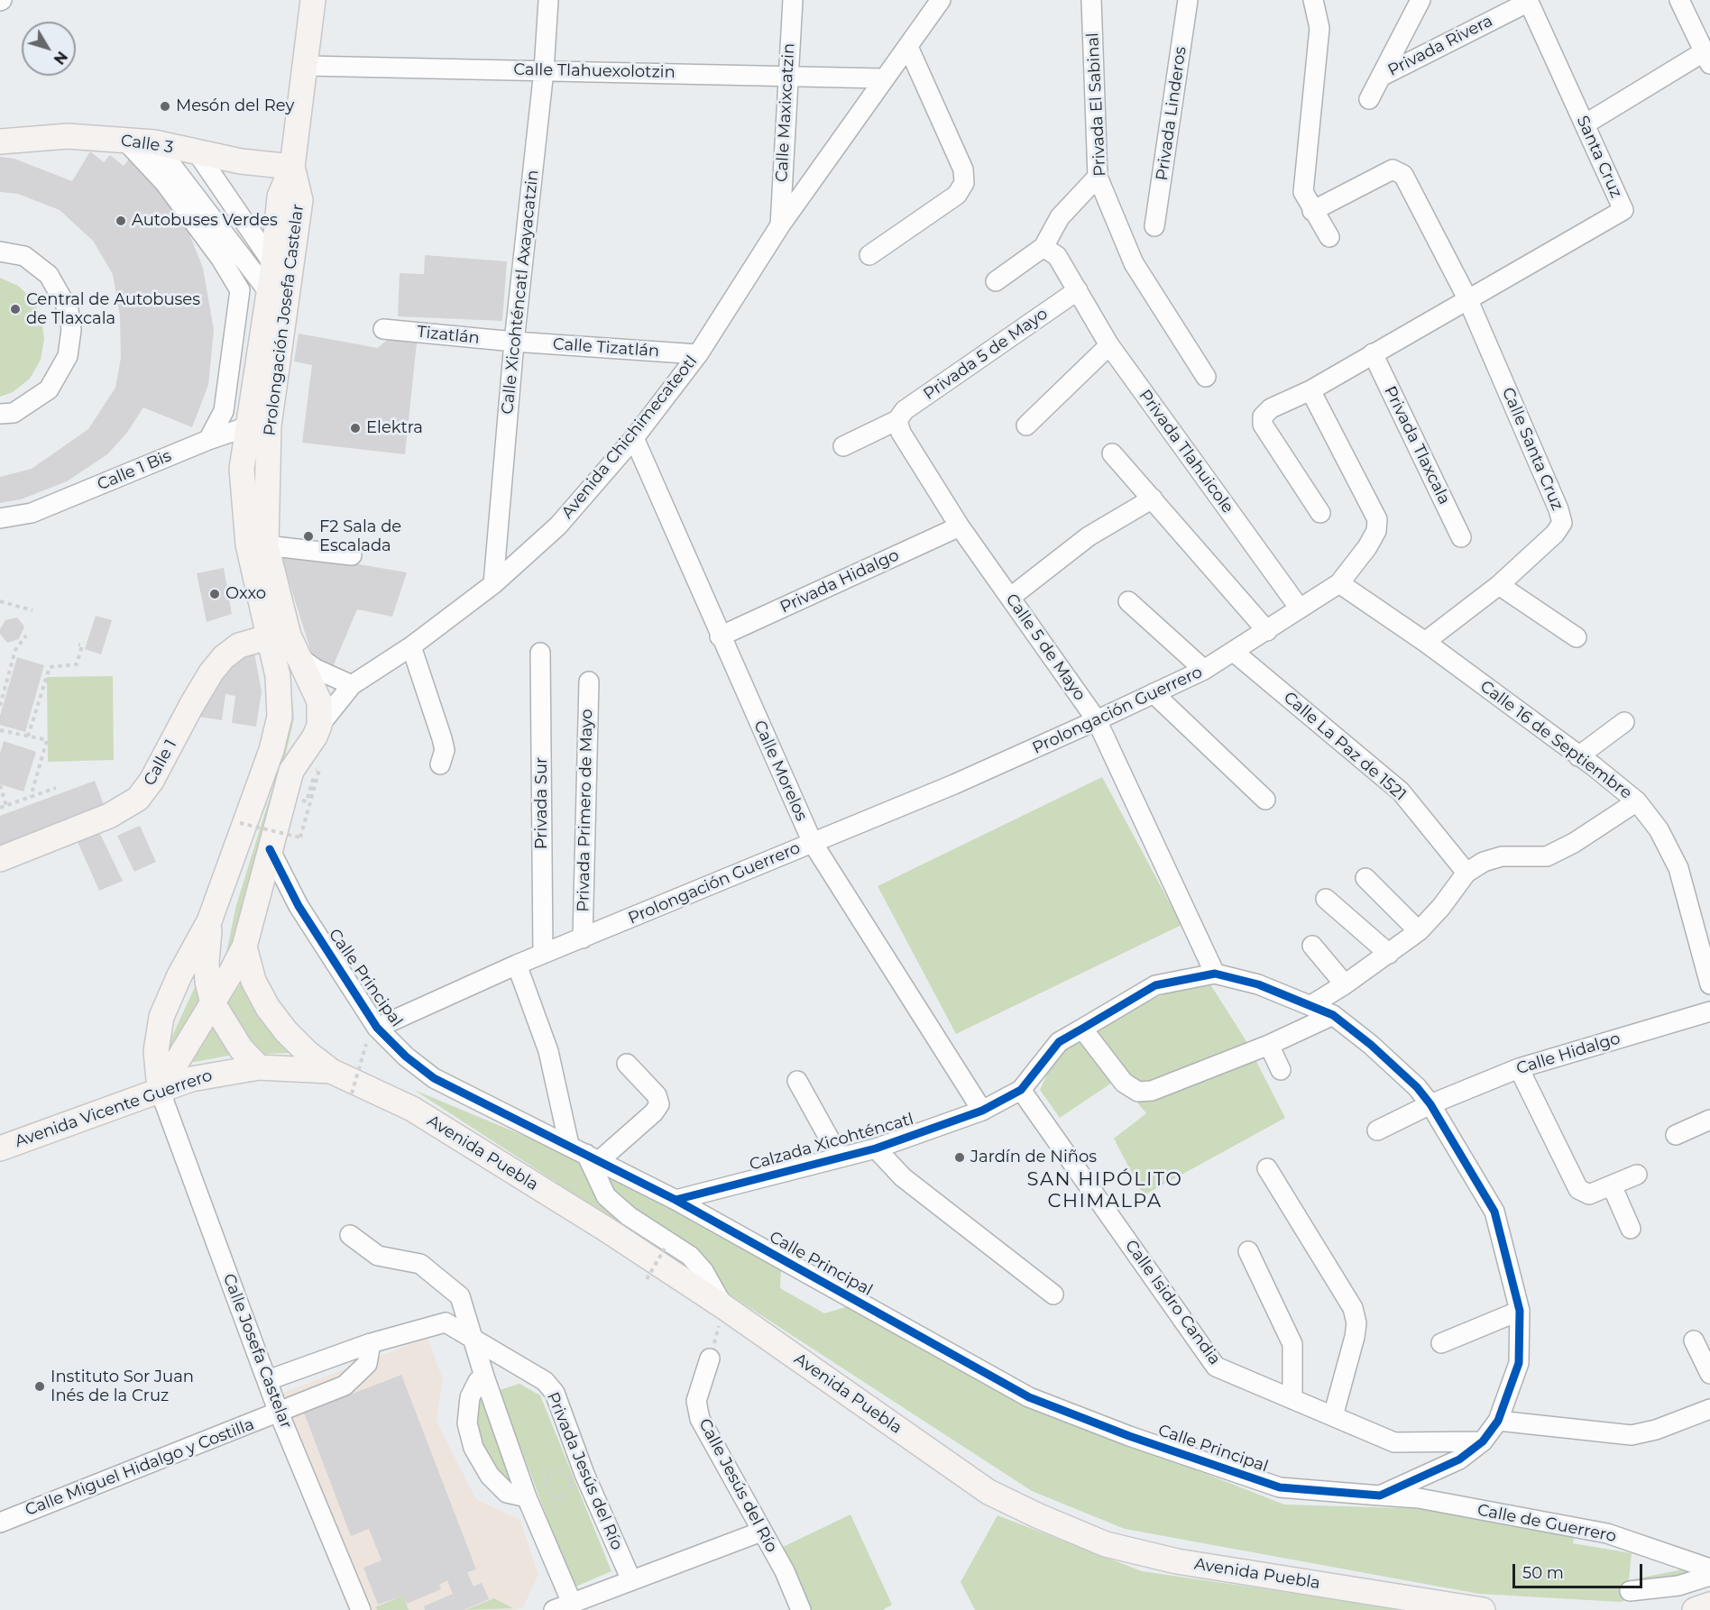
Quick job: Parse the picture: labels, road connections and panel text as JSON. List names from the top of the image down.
{
  "streets": {
    "main road": [
      "Calle 3",
      "Prolongación Josefa Castelar",
      "Calle 1",
      "Avenida Vicente Guerrero",
      "Avenida Puebla"
    ],
    "street": [
      "Privada Rivera",
      "Calle Tlahuexolotzin",
      "Privada El Sabinal",
      "Calle Maxixcatzin",
      "Privada Linderos",
      "Santa Cruz",
      "Calle Xicohténcatl Axayacatzin",
      "Tizatlán",
      "Calle Tizatlán",
      "Privada 5 de Mayo",
      "Avenida Chichimecateotl",
      "Privada Tlaxcala",
      "Calle Santa Cruz",
      "Privada Tlahuicole",
      "Calle 1 Bis",
      "Privada Hidalgo",
      "Calle 5 de Mayo",
      "Prolongación Guerrero",
      "Calle 16 de Septiembre",
      "Calle La Paz de 1521",
      "Calle Morelos",
      "Privada Sur",
      "Privada Primero de Mayo",
      "Calle Principal",
      "Calle Hidalgo",
      "Calzada Xicohténcatl",
      "Calle Isidro Candia",
      "Calle Josefa Castelar",
      "Calle Miguel Hidalgo y Costilla",
      "Privada Jesús del Río",
      "Calle Jesús del Río",
      "Calle de Guerrero"
    ]
  },
  "crossings": [
    ["Privada Rivera", "Santa Cruz"],
    ["Calle Tlahuexolotzin", "Calle Maxixcatzin"],
    ["Calle Tlahuexolotzin", "Calle Xicohténcatl Axayacatzin"],
    ["Calle Tlahuexolotzin", "Avenida Chichimecateotl"],
    ["Calle Maxixcatzin", "Avenida Chichimecateotl"],
    ["Calle 3", "Prolongación Josefa Castelar"],
    ["Santa Cruz", "Calle Santa Cruz"],
    ["Calle Xicohténcatl Axayacatzin", "Tizatlán"],
    ["Calle Xicohténcatl Axayacatzin", "Calle Tizatlán"],
    ["Calle Xicohténcatl Axayacatzin", "Avenida Chichimecateotl"],
    ["Prolongación Josefa Castelar", "Avenida Chichimecateotl"],
    ["Prolongación Josefa Castelar", "Calle 1 Bis"],
    ["Prolongación Josefa Castelar", "Calle 1"],
    ["Prolongación Josefa Castelar", "Avenida Vicente Guerrero"],
    ["Prolongación Josefa Castelar", "Calle Josefa Castelar"],
    ["Tizatlán", "Calle Tizatlán"],
    ["Calle Tizatlán", "Avenida Chichimecateotl"],
    ["Privada 5 de Mayo", "Privada Tlahuicole"],
    ["Privada 5 de Mayo", "Calle 5 de Mayo"],
    ["Avenida Chichimecateotl", "Calle Morelos"],
    ["Calle Santa Cruz", "Calle 16 de Septiembre"],
    ["Privada Tlahuicole", "Prolongación Guerrero"],
    ["Privada Hidalgo", "Calle 5 de Mayo"],
    ["Privada Hidalgo", "Calle Morelos"],
    ["Calle 5 de Mayo", "Prolongación Guerrero"],
    ["Calle 5 de Mayo", "Calle Principal"],
    ["Prolongación Guerrero", "Calle 16 de Septiembre"],
    ["Prolongación Guerrero", "Calle La Paz de 1521"],
    ["Prolongación Guerrero", "Calle Morelos"],
    ["Prolongación Guerrero", "Privada Sur"],
    ["Prolongación Guerrero", "Privada Primero de Mayo"],
    ["Prolongación Guerrero", "Calle Principal"],
    ["Calle Morelos", "Calzada Xicohténcatl"],
    ["Calle Principal", "Calle Hidalgo"],
    ["Calle Principal", "Calzada Xicohténcatl"],
    ["Calle Principal", "Calle Isidro Candia"],
    ["Calle Principal", "Calle de Guerrero"],
    ["Avenida Vicente Guerrero", "Avenida Puebla"],
    ["Avenida Vicente Guerrero", "Calle Josefa Castelar"],
    ["Calzada Xicohténcatl", "Calle Isidro Candia"],
    ["Calle Josefa Castelar", "Calle Miguel Hidalgo y Costilla"],
    ["Calle Josefa Castelar", "Privada Jesús del Río"],
    ["Calle Miguel Hidalgo y Costilla", "Privada Jesús del Río"]
  ],
  "districts": ["SAN HIPÓLITO CHIMALPA"],
  "places": [
    "Mesón del Rey",
    "Autobuses Verdes",
    "Central de Autobuses de Tlaxcala",
    "Elektra",
    "F2 Sala de Escalada",
    "Oxxo",
    "Jardín de Niños",
    "Instituto Sor Juan Inés de la Cruz"
  ],
  "scale_bar": "50 m",
  "north": "bottom right"
}
